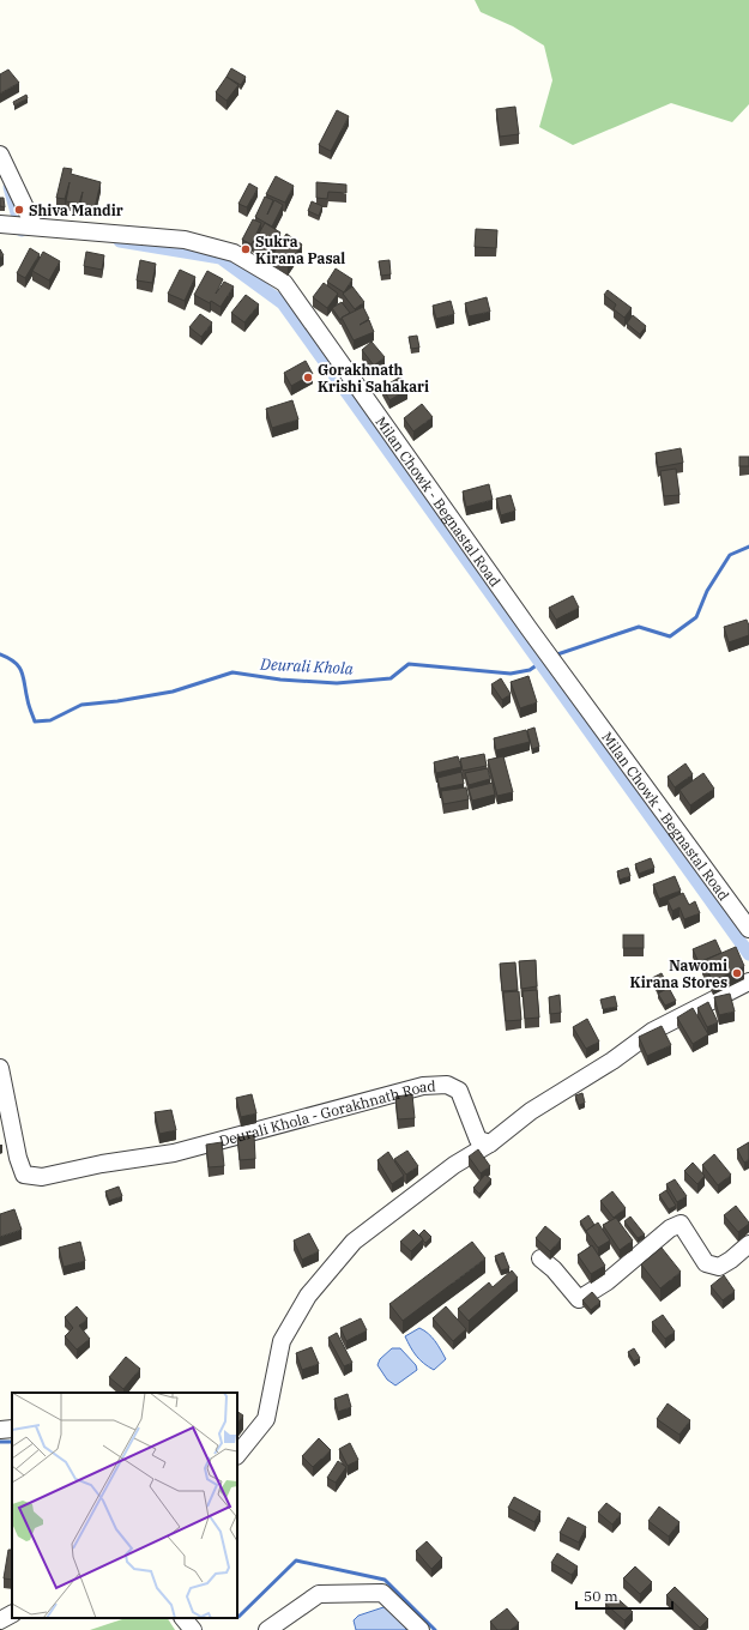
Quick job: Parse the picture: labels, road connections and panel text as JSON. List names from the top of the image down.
{
  "streets": {
    "street": ["Milan Chowk - Begnastal Road", "Deurali Khola - Gorakhnath Road"]
  },
  "water": ["Deurali Khola"],
  "places": [
    "Shiva Mandir",
    "Sukra Kirana Pasal",
    "Gorakhnath Krishi Sahakari",
    "Nawomi Kirana Stores"
  ],
  "scale_bar": "50 m"
}
